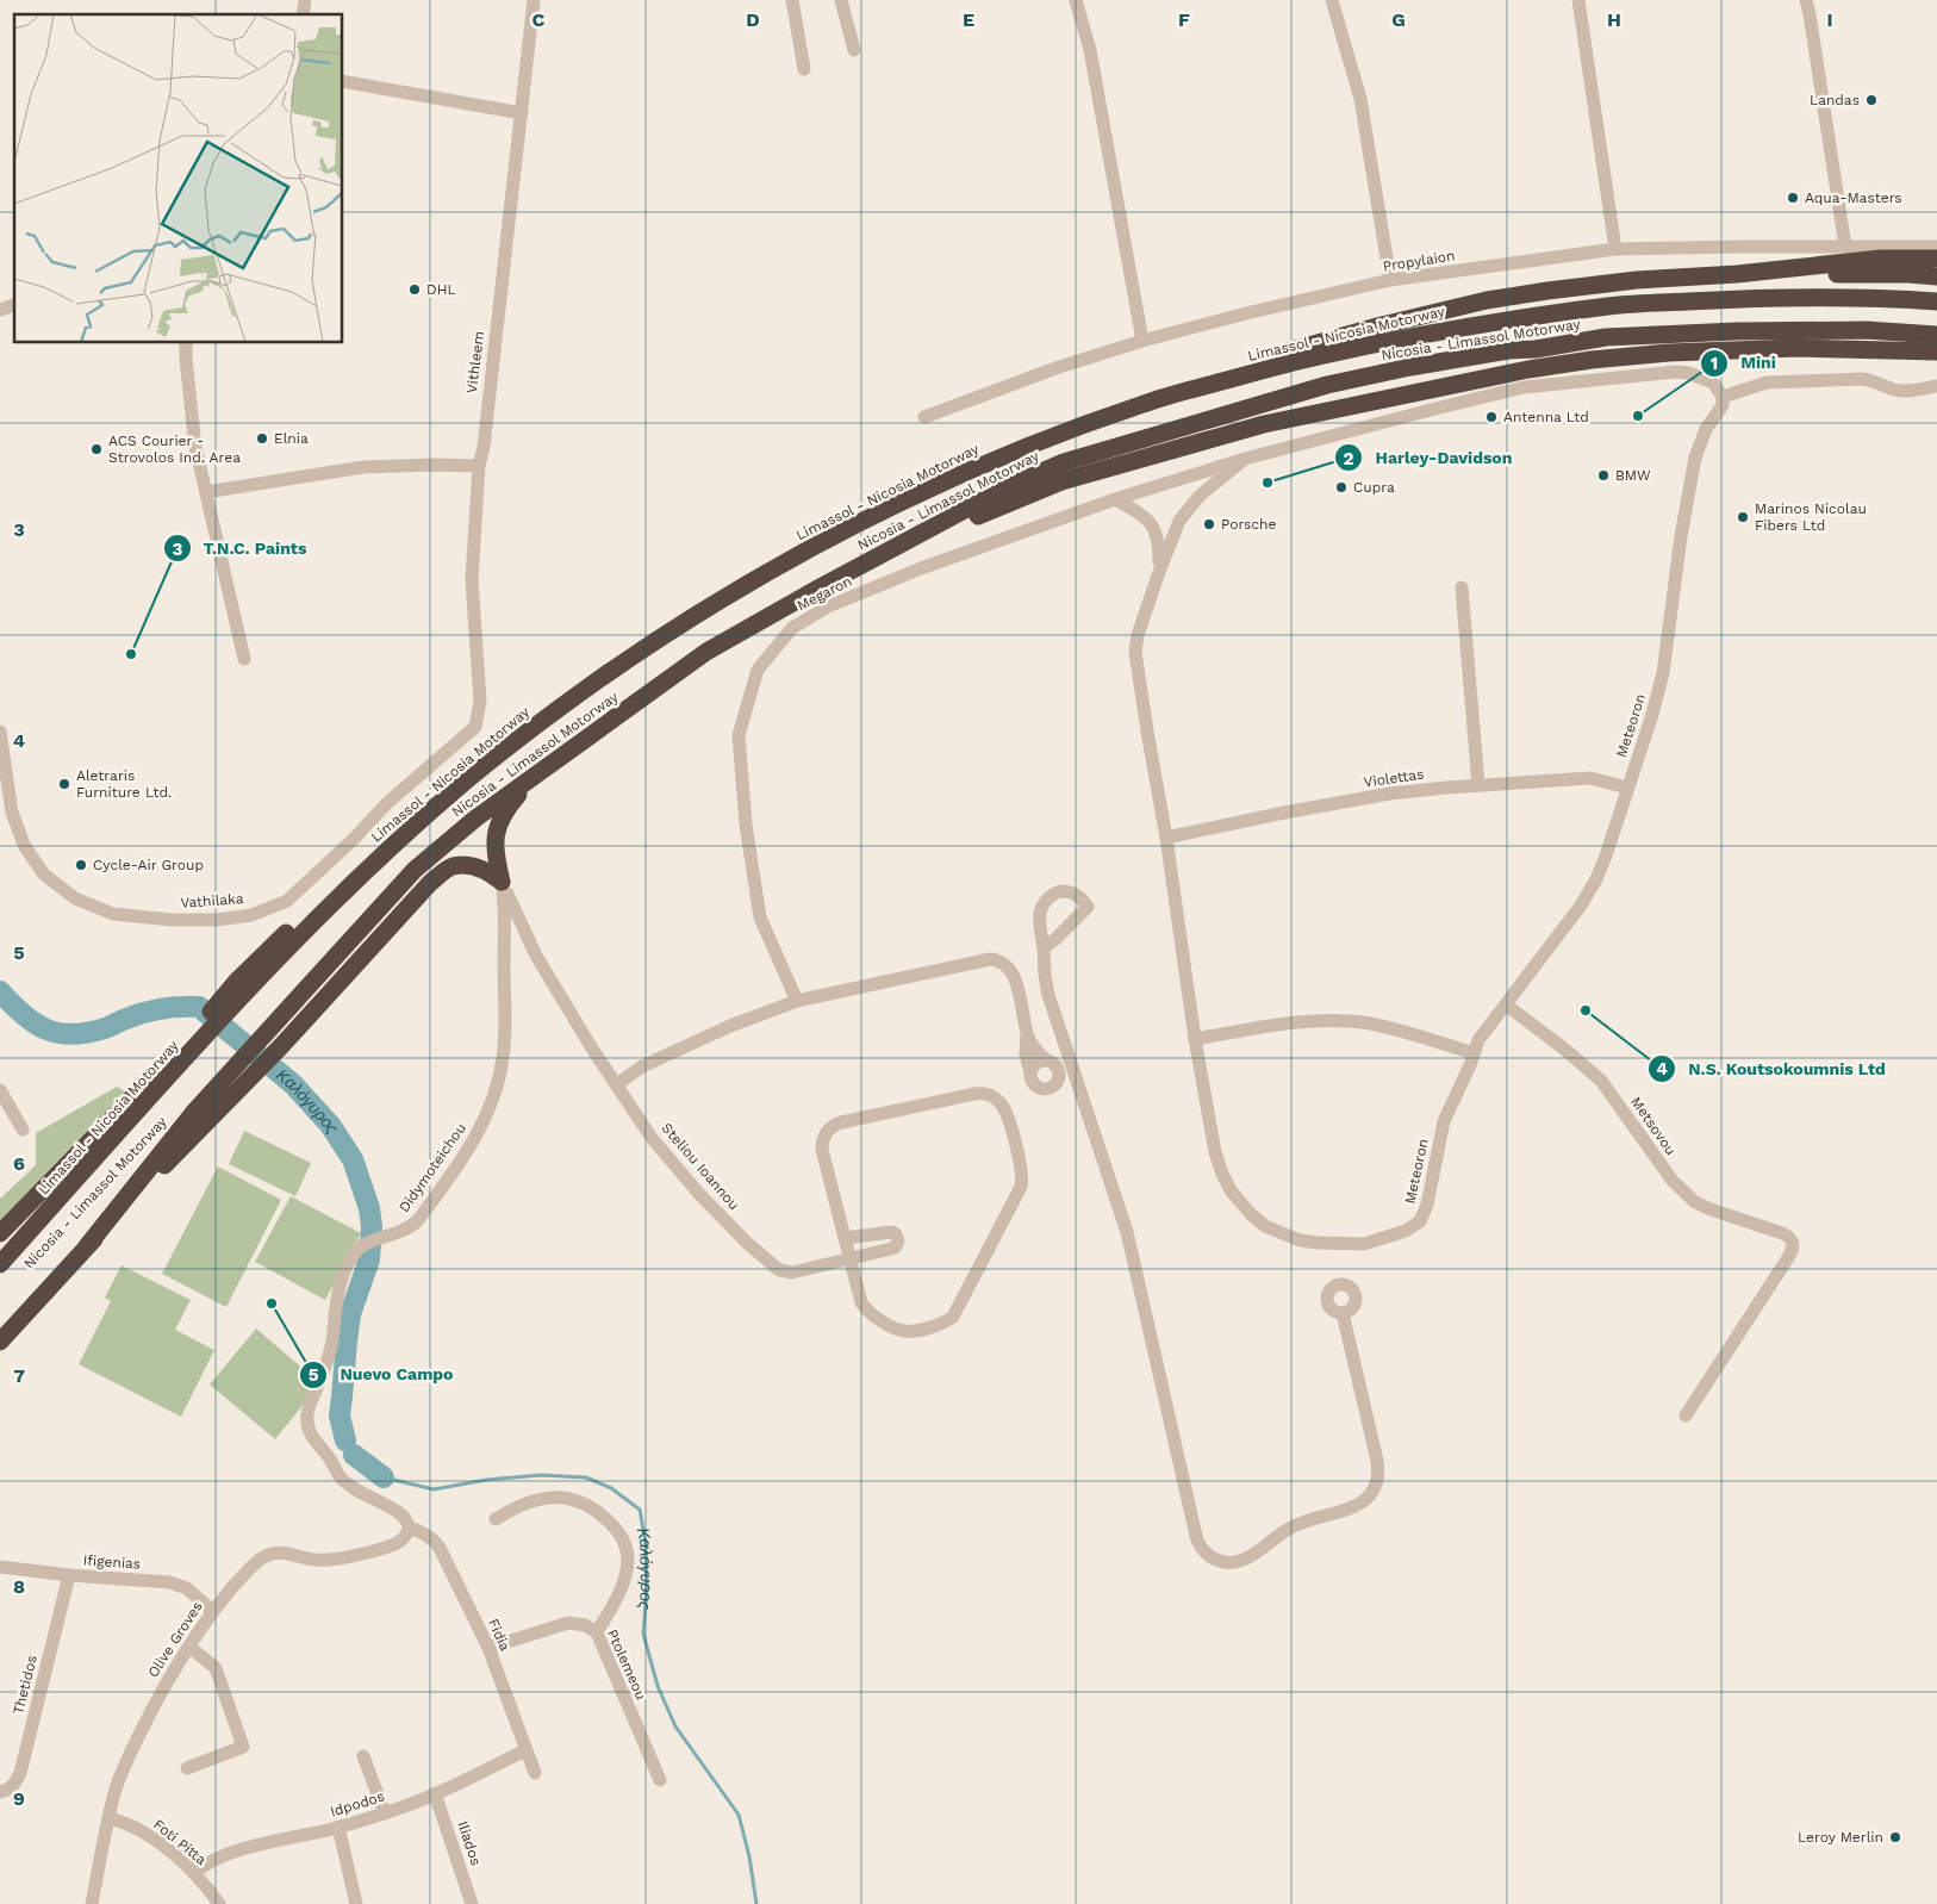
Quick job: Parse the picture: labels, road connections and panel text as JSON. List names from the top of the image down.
{
  "streets": {
    "highway": ["Limassol - Nicosia Motorway", "Nicosia - Limassol Motorway"],
    "street": [
      "Propylaion",
      "Vithleem",
      "Megaron",
      "Meteoron",
      "Violettas",
      "Vathilaka",
      "Metsovou",
      "Steliou Ioannou",
      "Didymoteichou",
      "Ifigenias",
      "Fidia",
      "Olive Groves",
      "Ptolemeou",
      "Thetidos",
      "Idpodos",
      "Foti Pitta",
      "Iliados"
    ]
  },
  "crossings": [
    ["Vithleem", "Vathilaka"],
    ["Megaron", "Meteoron"],
    ["Meteoron", "Violettas"],
    ["Meteoron", "Metsovou"],
    ["Steliou Ioannou", "Didymoteichou"],
    ["Didymoteichou", "Fidia"],
    ["Didymoteichou", "Olive Groves"],
    ["Ifigenias", "Olive Groves"],
    ["Ifigenias", "Thetidos"],
    ["Fidia", "Olive Groves"],
    ["Fidia", "Ptolemeou"],
    ["Fidia", "Idpodos"],
    ["Olive Groves", "Foti Pitta"],
    ["Idpodos", "Foti Pitta"],
    ["Idpodos", "Iliados"]
  ],
  "water": ["Καλόγυρος"],
  "places": [
    "Landas",
    "Aqua-Masters",
    "DHL",
    "Mini",
    "Antenna Ltd",
    "Elnia",
    "ACS Courier - Strovolos Ind. Area",
    "BMW",
    "Harley-Davidson",
    "Cupra",
    "Marinos Nicolau Fibers Ltd",
    "Porsche",
    "T.N.C. Paints",
    "Aletraris Furniture Ltd.",
    "Cycle-Air Group",
    "N.S. Koutsokoumnis Ltd",
    "Nuevo Campo",
    "Leroy Merlin"
  ],
  "grid": {
    "columns": [
      "C",
      "D",
      "E",
      "F",
      "G",
      "H",
      "I"
    ],
    "rows": [
      "3",
      "4",
      "5",
      "6",
      "7",
      "8",
      "9"
    ]
  }
}
